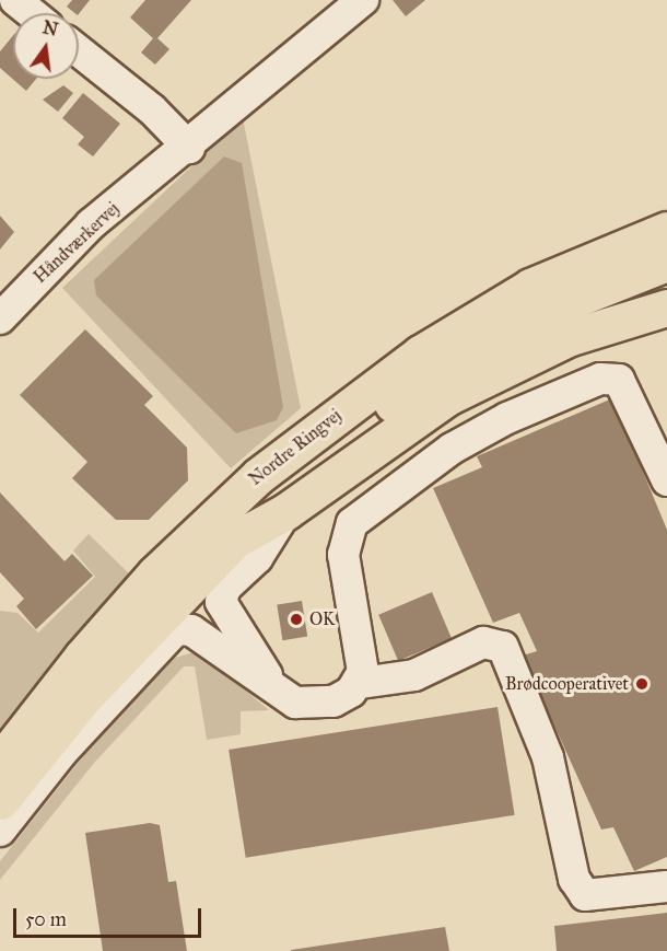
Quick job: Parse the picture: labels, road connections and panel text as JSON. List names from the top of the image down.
{
  "streets": {
    "main road": ["Nordre Ringvej"],
    "street": ["Håndværkervej"]
  },
  "places": ["OK", "Brødcooperativet"],
  "scale_bar": "50 m",
  "north": "top"
}
